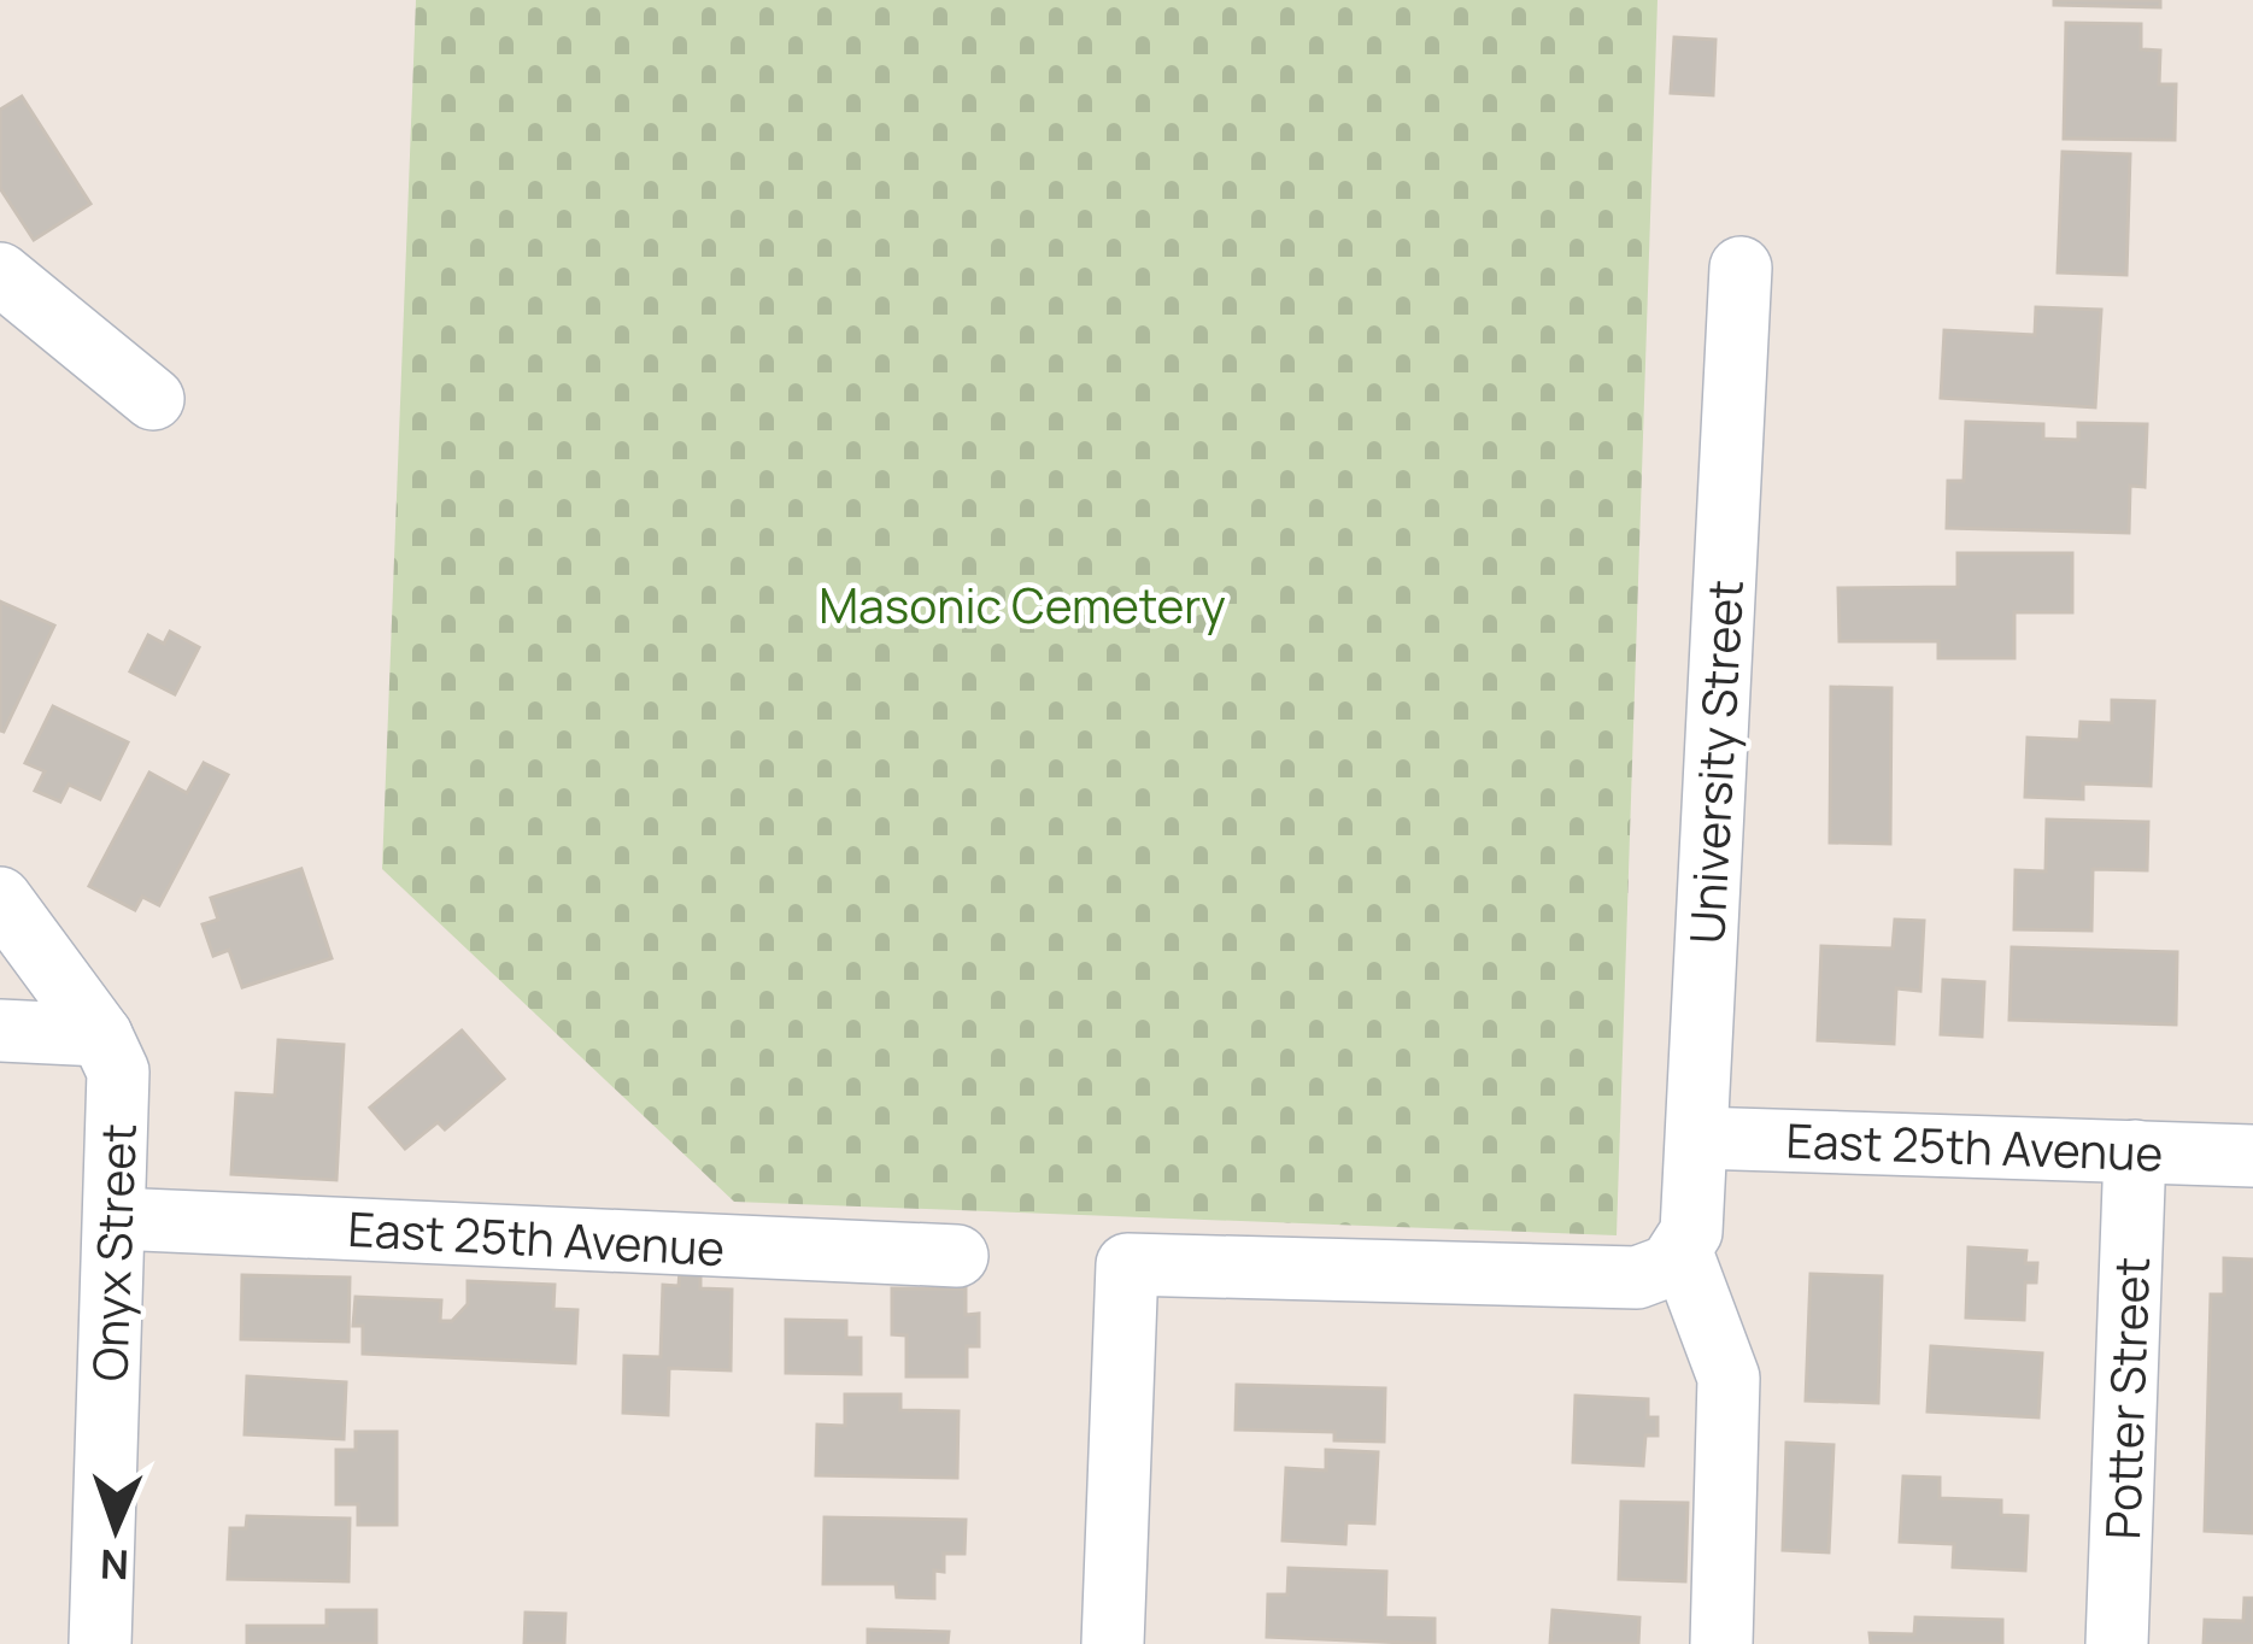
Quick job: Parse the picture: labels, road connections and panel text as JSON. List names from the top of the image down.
{
  "streets": {
    "street": [
      "University Street",
      "East 25th Avenue",
      "Onyx Street",
      "Potter Street"
    ]
  },
  "crossings": [
    ["University Street", "East 25th Avenue"],
    ["East 25th Avenue", "Onyx Street"],
    ["East 25th Avenue", "Potter Street"]
  ],
  "parks": ["Masonic Cemetery"],
  "north": "bottom"
}
